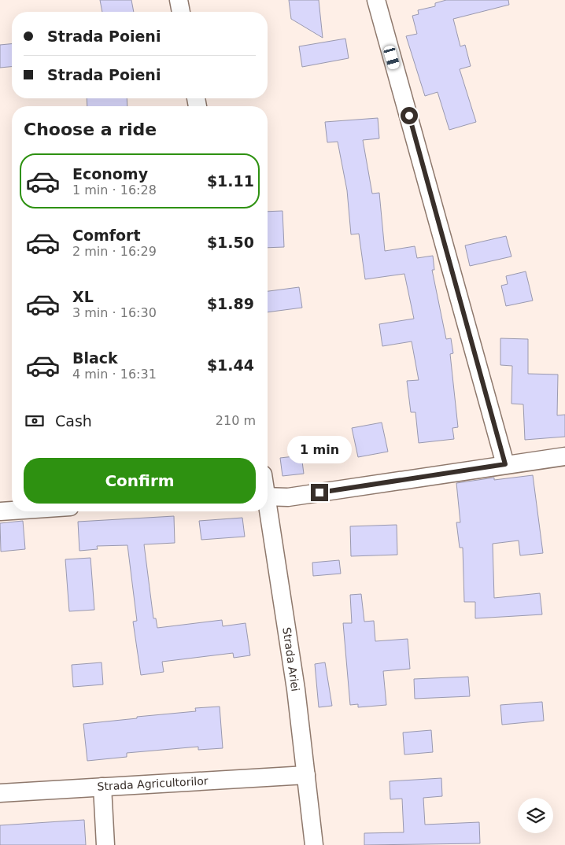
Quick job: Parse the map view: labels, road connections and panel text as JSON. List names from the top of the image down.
{
  "streets": {
    "street": ["Strada Ariei", "Strada Agricultorilor"]
  },
  "crossings": [
    ["Strada Ariei", "Strada Agricultorilor"]
  ],
  "page": {
    "banner": ["Strada Poieni", "Strada Poieni"],
    "heading": "Choose a ride",
    "list": [
      {
        "name": "Economy",
        "note": "1 min · 16:28",
        "value": "$1.11"
      },
      {
        "name": "Comfort",
        "note": "2 min · 16:29",
        "value": "$1.50"
      },
      {
        "name": "XL",
        "note": "3 min · 16:30",
        "value": "$1.89"
      },
      {
        "name": "Black",
        "note": "4 min · 16:31",
        "value": "$1.44"
      }
    ],
    "pay": ["Cash", "210 m"],
    "bubble": "1 min",
    "buttons": "Confirm"
  }
}
